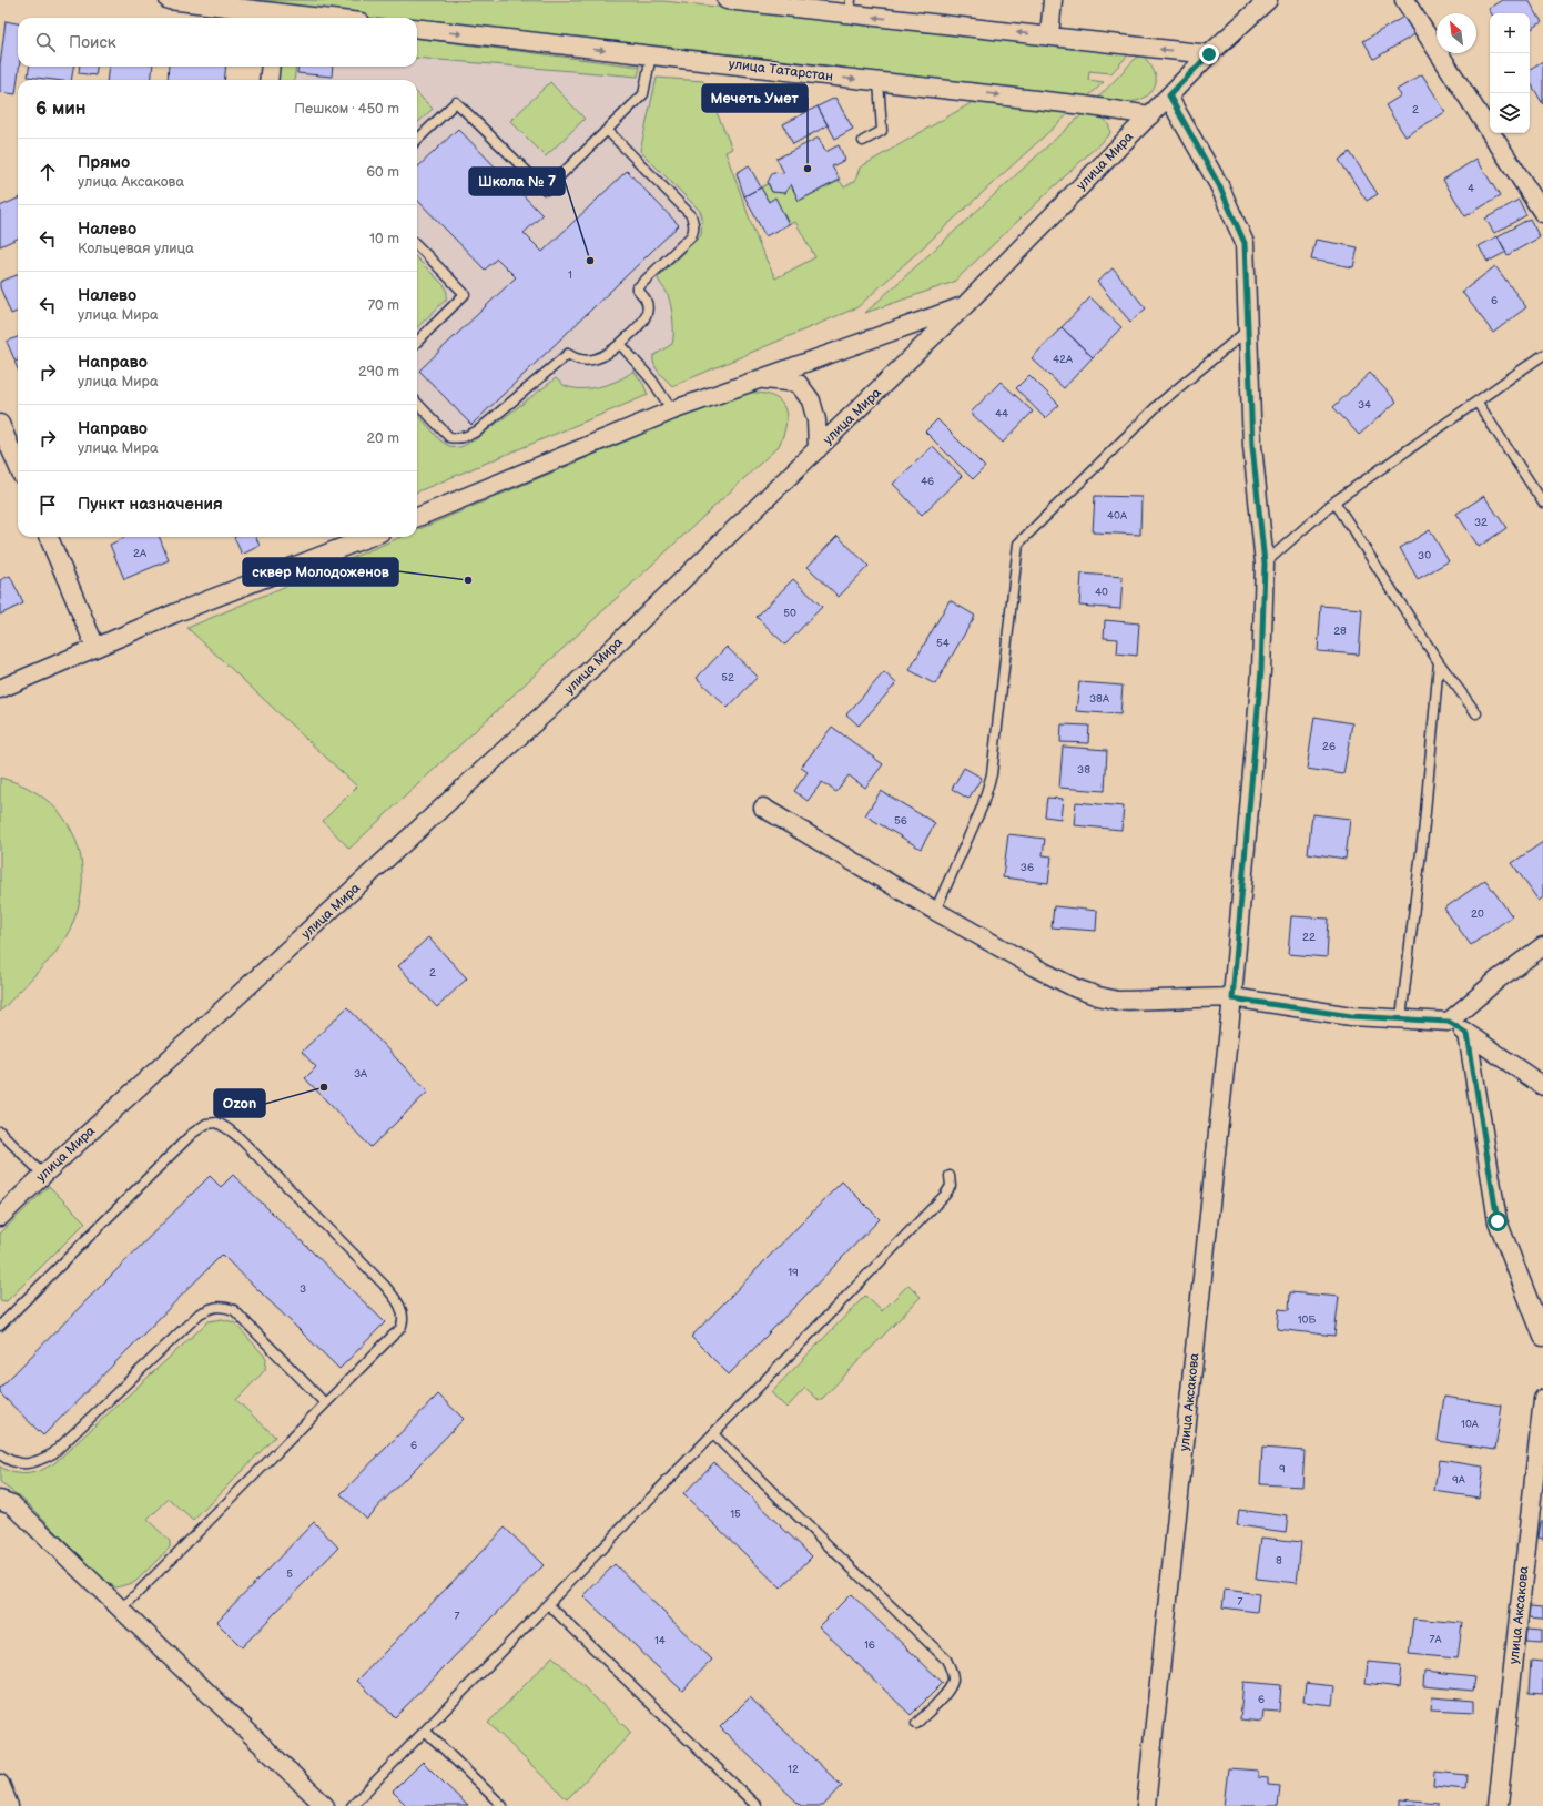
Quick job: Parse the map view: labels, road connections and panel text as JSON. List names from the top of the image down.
{
  "streets": {
    "street": ["улица Татарстан", "улица Мира", "улица Аксакова"]
  },
  "crossings": [
    ["улица Татарстан", "улица Мира"]
  ],
  "places": [
    "Мечеть Умет",
    "Школа № 7",
    "сквер Молодоженов",
    "Ozon"
  ],
  "house_numbers": [
    "2",
    "4",
    "1",
    "6",
    "42А",
    "34",
    "44",
    "46",
    "40А",
    "32",
    "2А",
    "30",
    "40",
    "50",
    "28",
    "54",
    "52",
    "38А",
    "26",
    "38",
    "56",
    "36",
    "20",
    "22",
    "2",
    "3А",
    "19",
    "3",
    "10Б",
    "10А",
    "6",
    "9",
    "9А",
    "15",
    "8",
    "5",
    "7",
    "7",
    "7А",
    "14",
    "16",
    "6",
    "12"
  ],
  "north": "top left",
  "page": {
    "map_buttons": ["+", "−"],
    "search": "Поиск",
    "heading": ["6 мин", "Пешком · 450 m"],
    "list": [
      ["Прямо", "улица Аксакова", "60 m"],
      ["Налево", "Кольцевая улица", "10 m"],
      ["Налево", "улица Мира", "70 m"],
      ["Направо", "улица Мира", "290 m"],
      ["Направо", "улица Мира", "20 m"],
      "Пункт назначения"
    ]
  }
}
